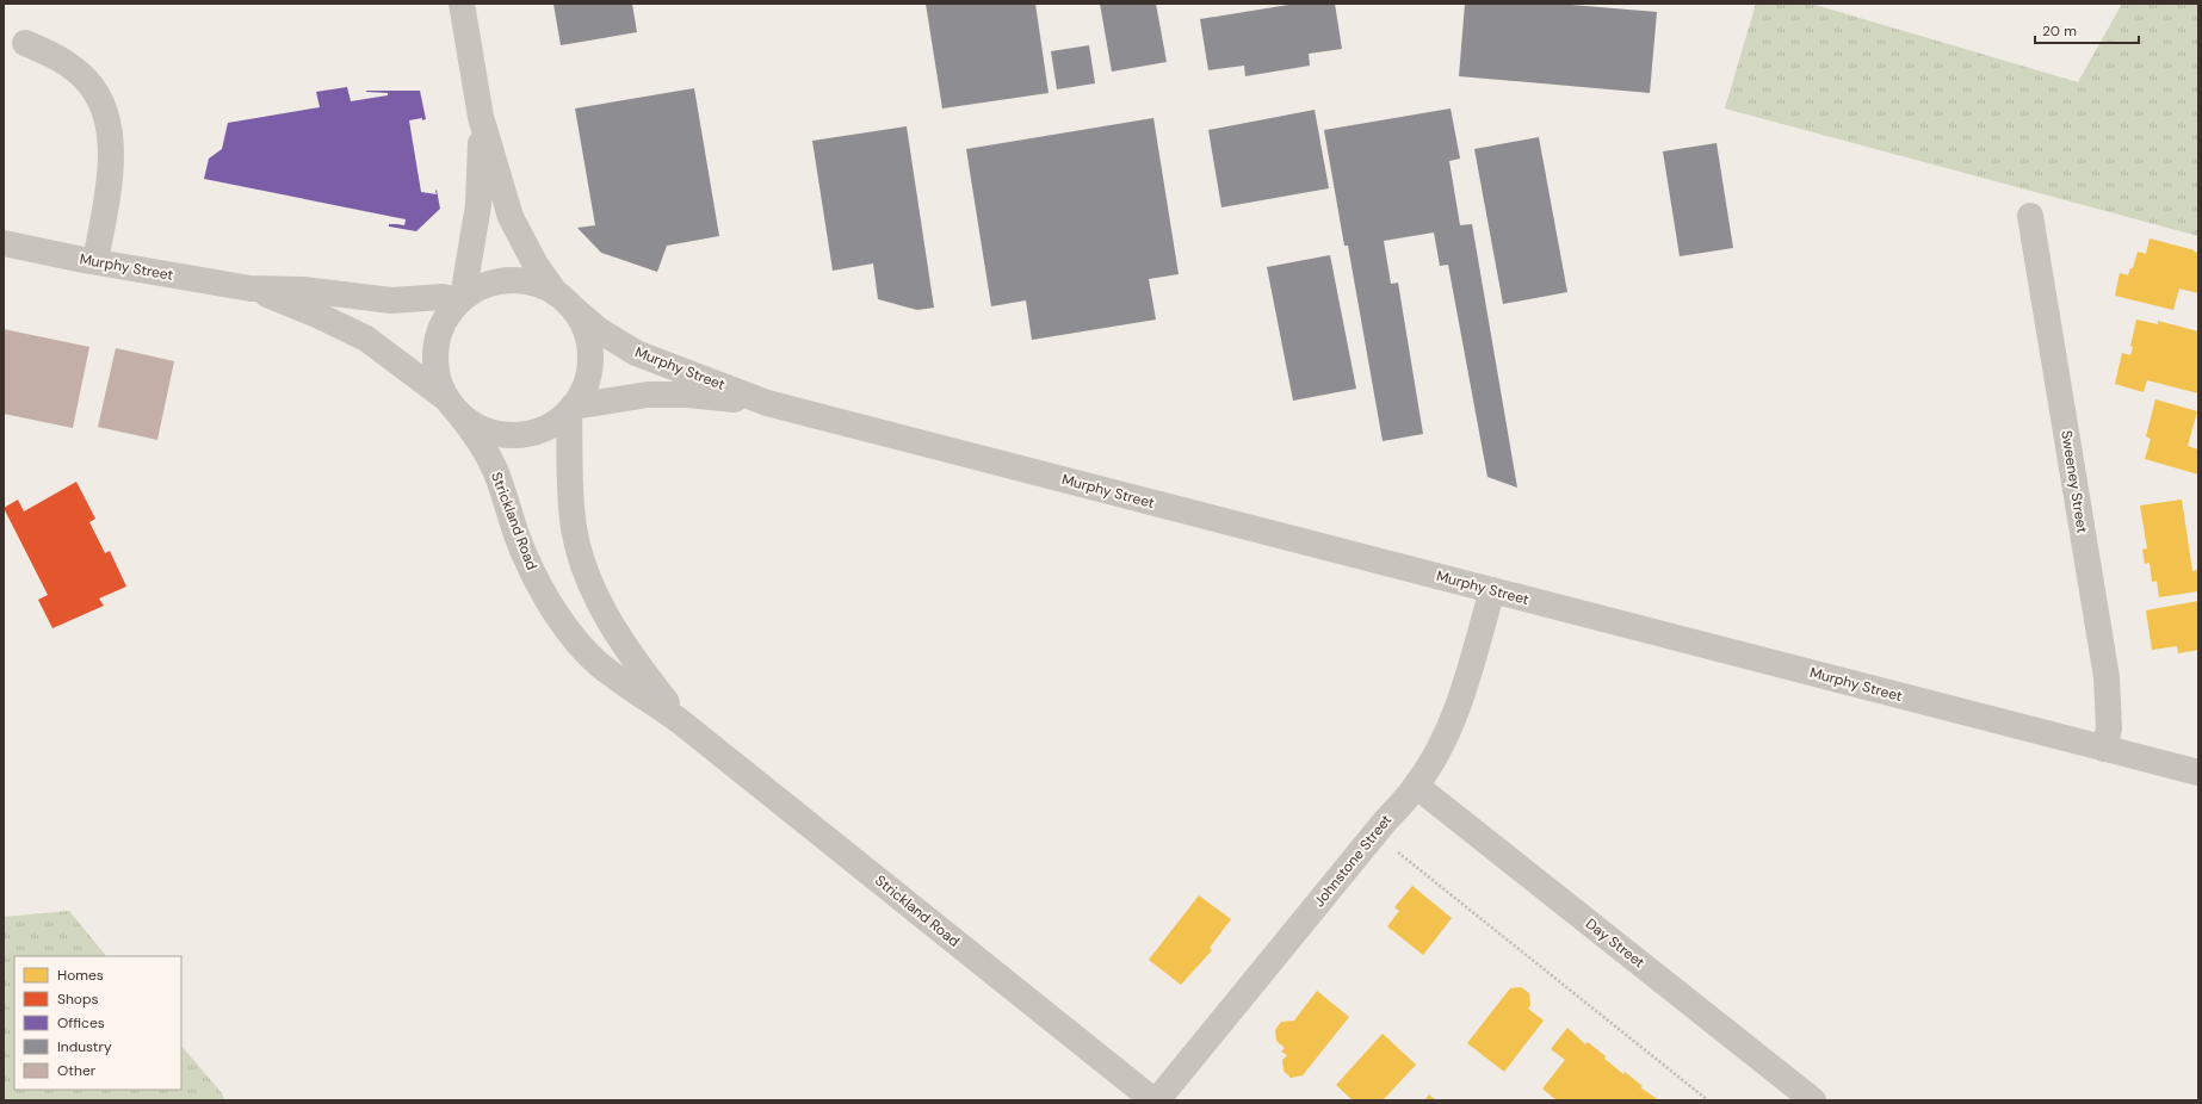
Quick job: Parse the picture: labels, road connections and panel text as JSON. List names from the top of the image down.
{
  "streets": {
    "street": [
      "Murphy Street",
      "Sweeney Street",
      "Strickland Road",
      "Johnstone Street",
      "Day Street"
    ]
  },
  "crossings": [
    ["Murphy Street", "Sweeney Street"],
    ["Murphy Street", "Strickland Road"],
    ["Murphy Street", "Johnstone Street"],
    ["Johnstone Street", "Day Street"]
  ],
  "legend": [
    "Homes",
    "Shops",
    "Offices",
    "Industry",
    "Other"
  ],
  "scale_bar": "20 m"
}
